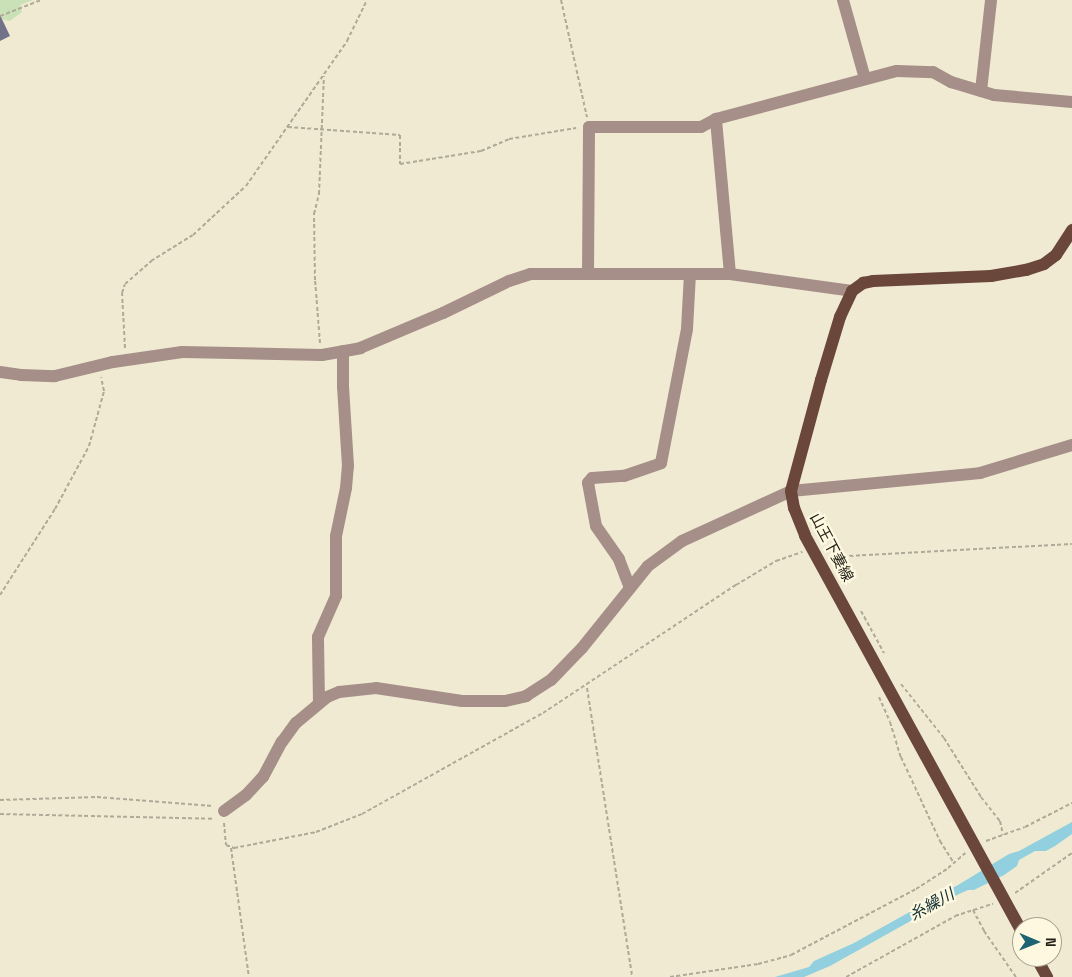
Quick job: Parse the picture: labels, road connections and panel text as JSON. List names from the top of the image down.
{
  "streets": {
    "main road": ["山王下妻線"]
  },
  "water": ["糸繰川"],
  "north": "right"
}
